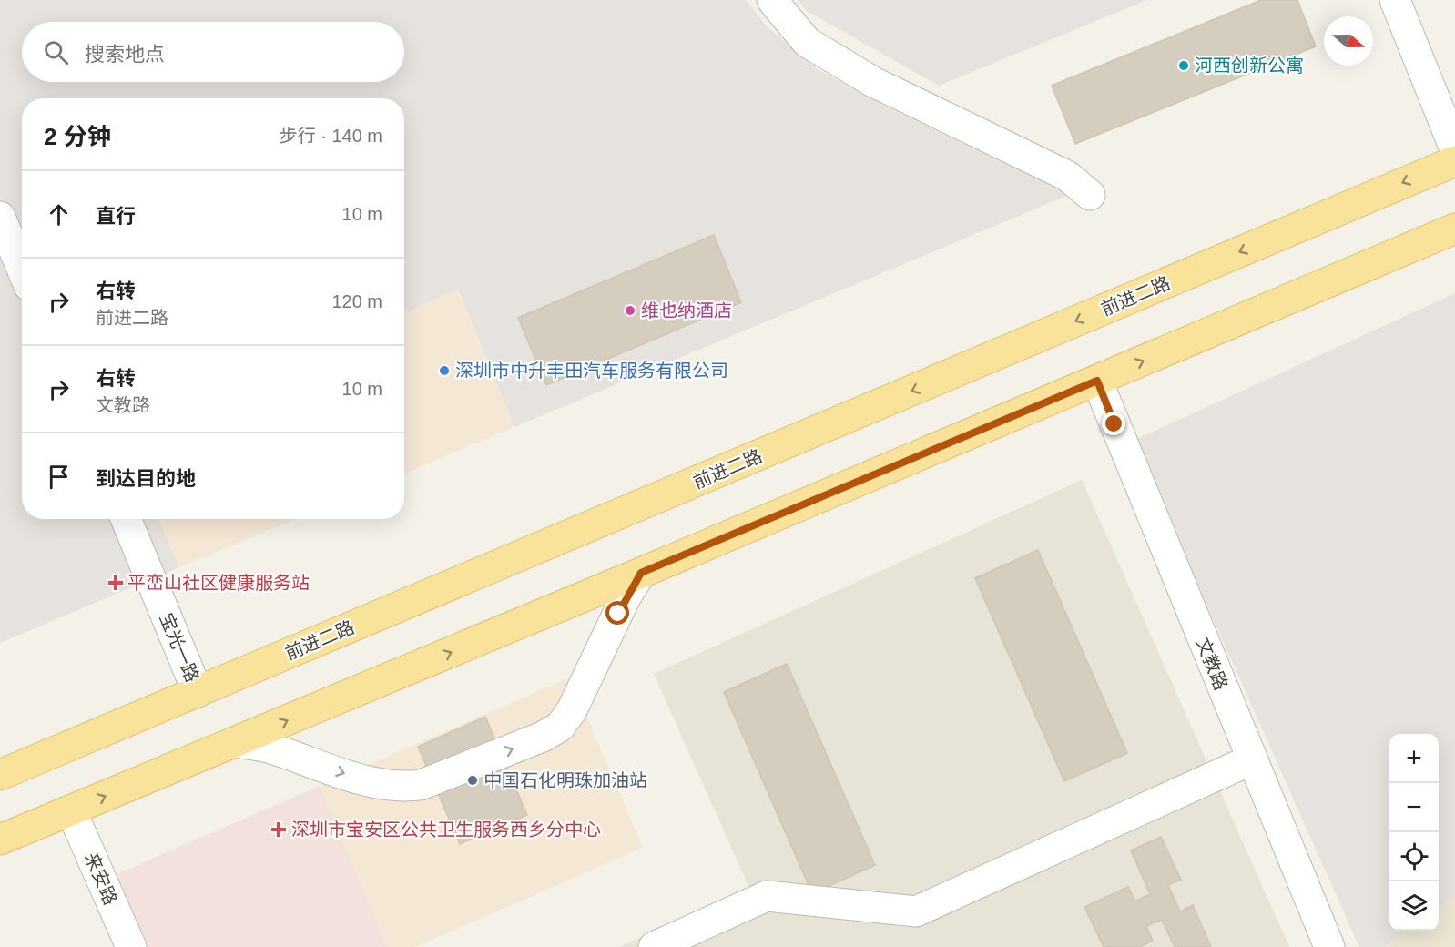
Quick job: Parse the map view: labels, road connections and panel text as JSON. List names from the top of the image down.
{
  "streets": {
    "main road": ["前进二路"],
    "street": ["宝光一路", "文教路", "来安路"]
  },
  "crossings": [
    ["前进二路", "宝光一路"]
  ],
  "places": {
    "other": [
      "河西创新公寓",
      "维也纳酒店",
      "深圳市中升丰田汽车服务有限公司",
      "中国石化明珠加油站"
    ],
    "health": ["平峦山社区健康服务站", "深圳市宝安区公共卫生服务西乡分中心"]
  },
  "north": "right",
  "page": {
    "search": "搜索地点",
    "heading": ["2 分钟", "步行 · 140 m"],
    "list": [
      ["直行", "10 m"],
      ["右转", "前进二路", "120 m"],
      ["右转", "文教路", "10 m"],
      "到达目的地"
    ],
    "map_buttons": ["+", "−"]
  }
}
